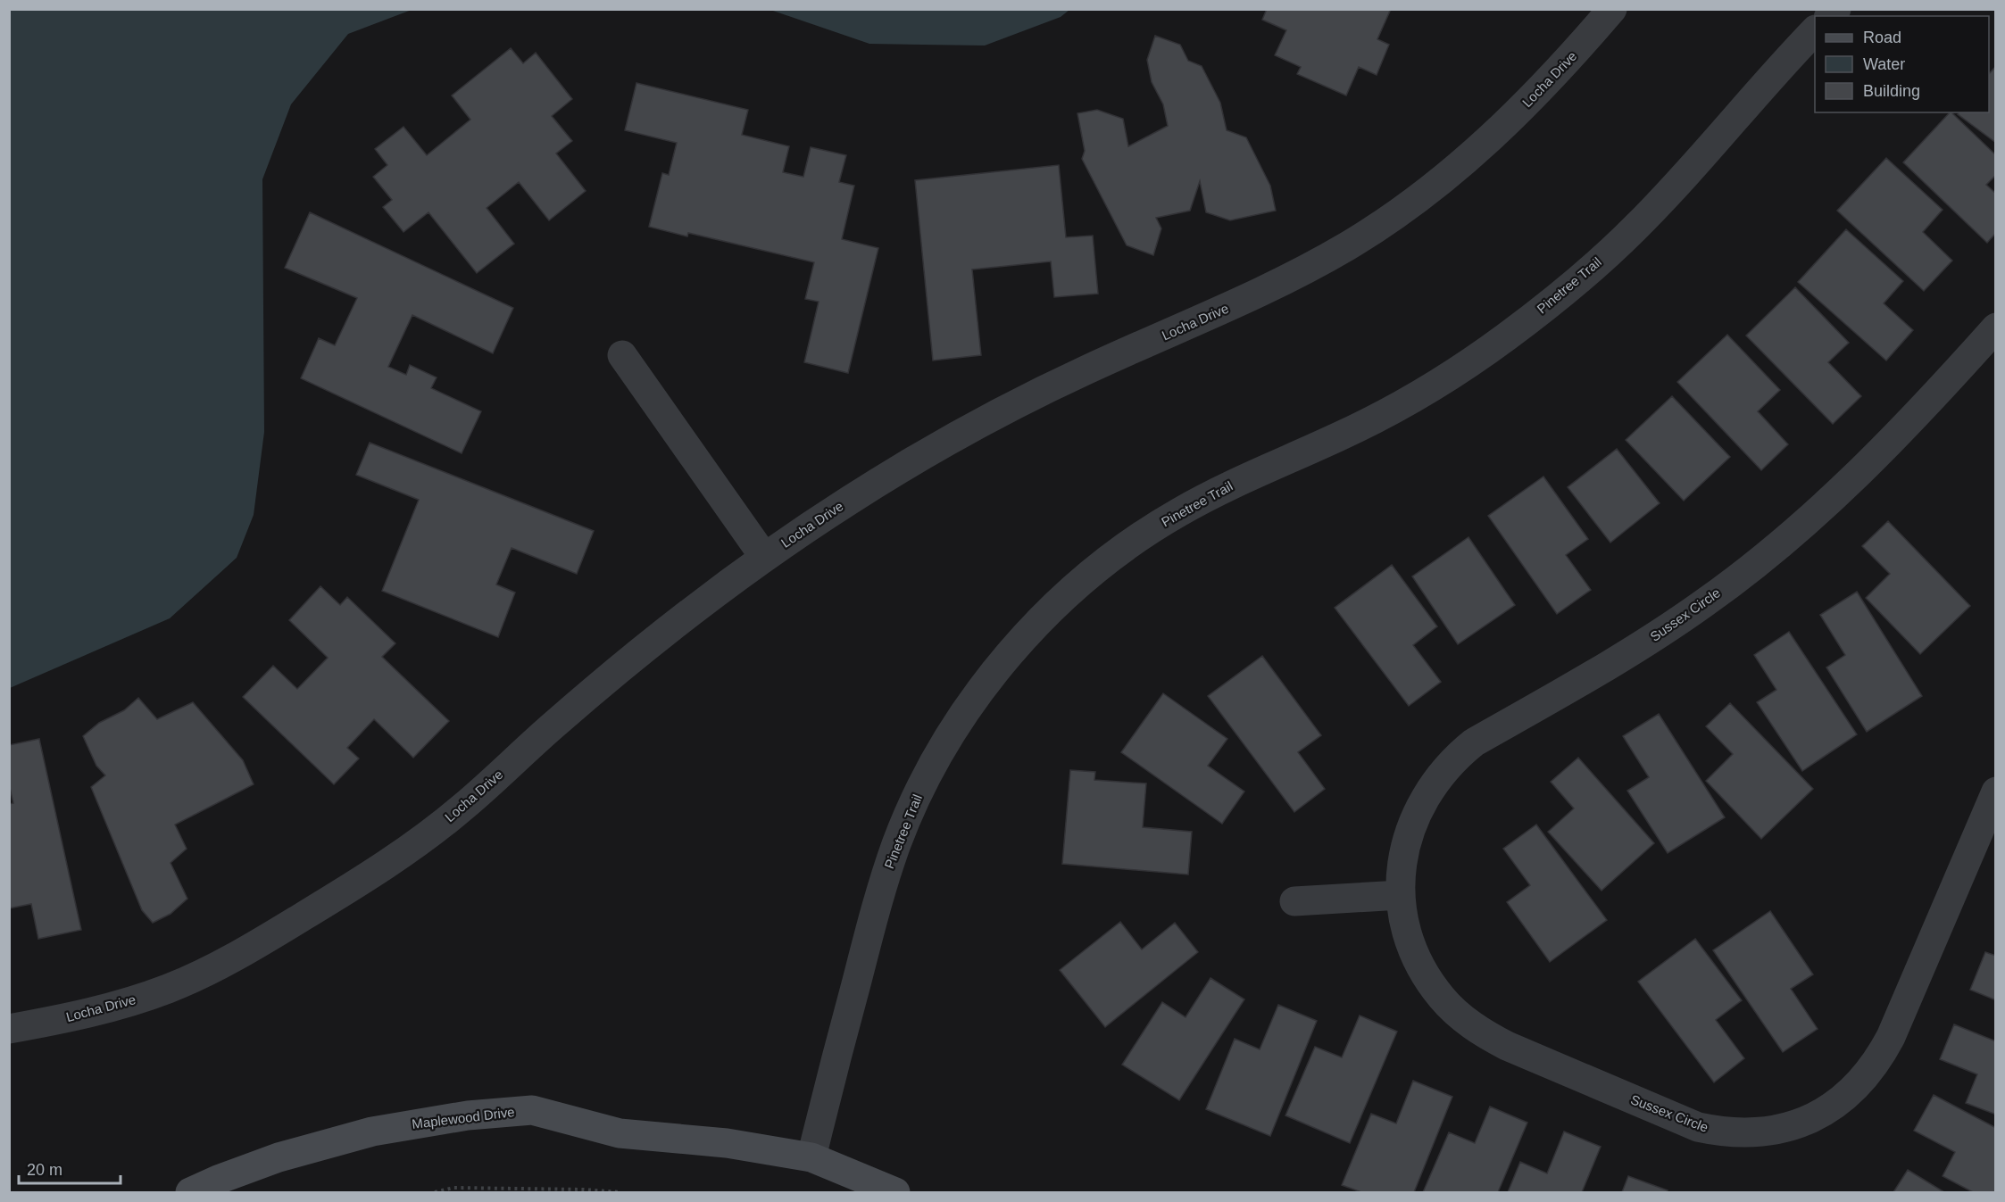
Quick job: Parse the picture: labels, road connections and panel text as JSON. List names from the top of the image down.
{
  "streets": {
    "street": [
      "Locha Drive",
      "Pinetree Trail",
      "Sussex Circle",
      "Maplewood Drive"
    ]
  },
  "crossings": [
    ["Pinetree Trail", "Maplewood Drive"]
  ],
  "legend": ["Road", "Water", "Building"],
  "scale_bar": "20 m"
}
